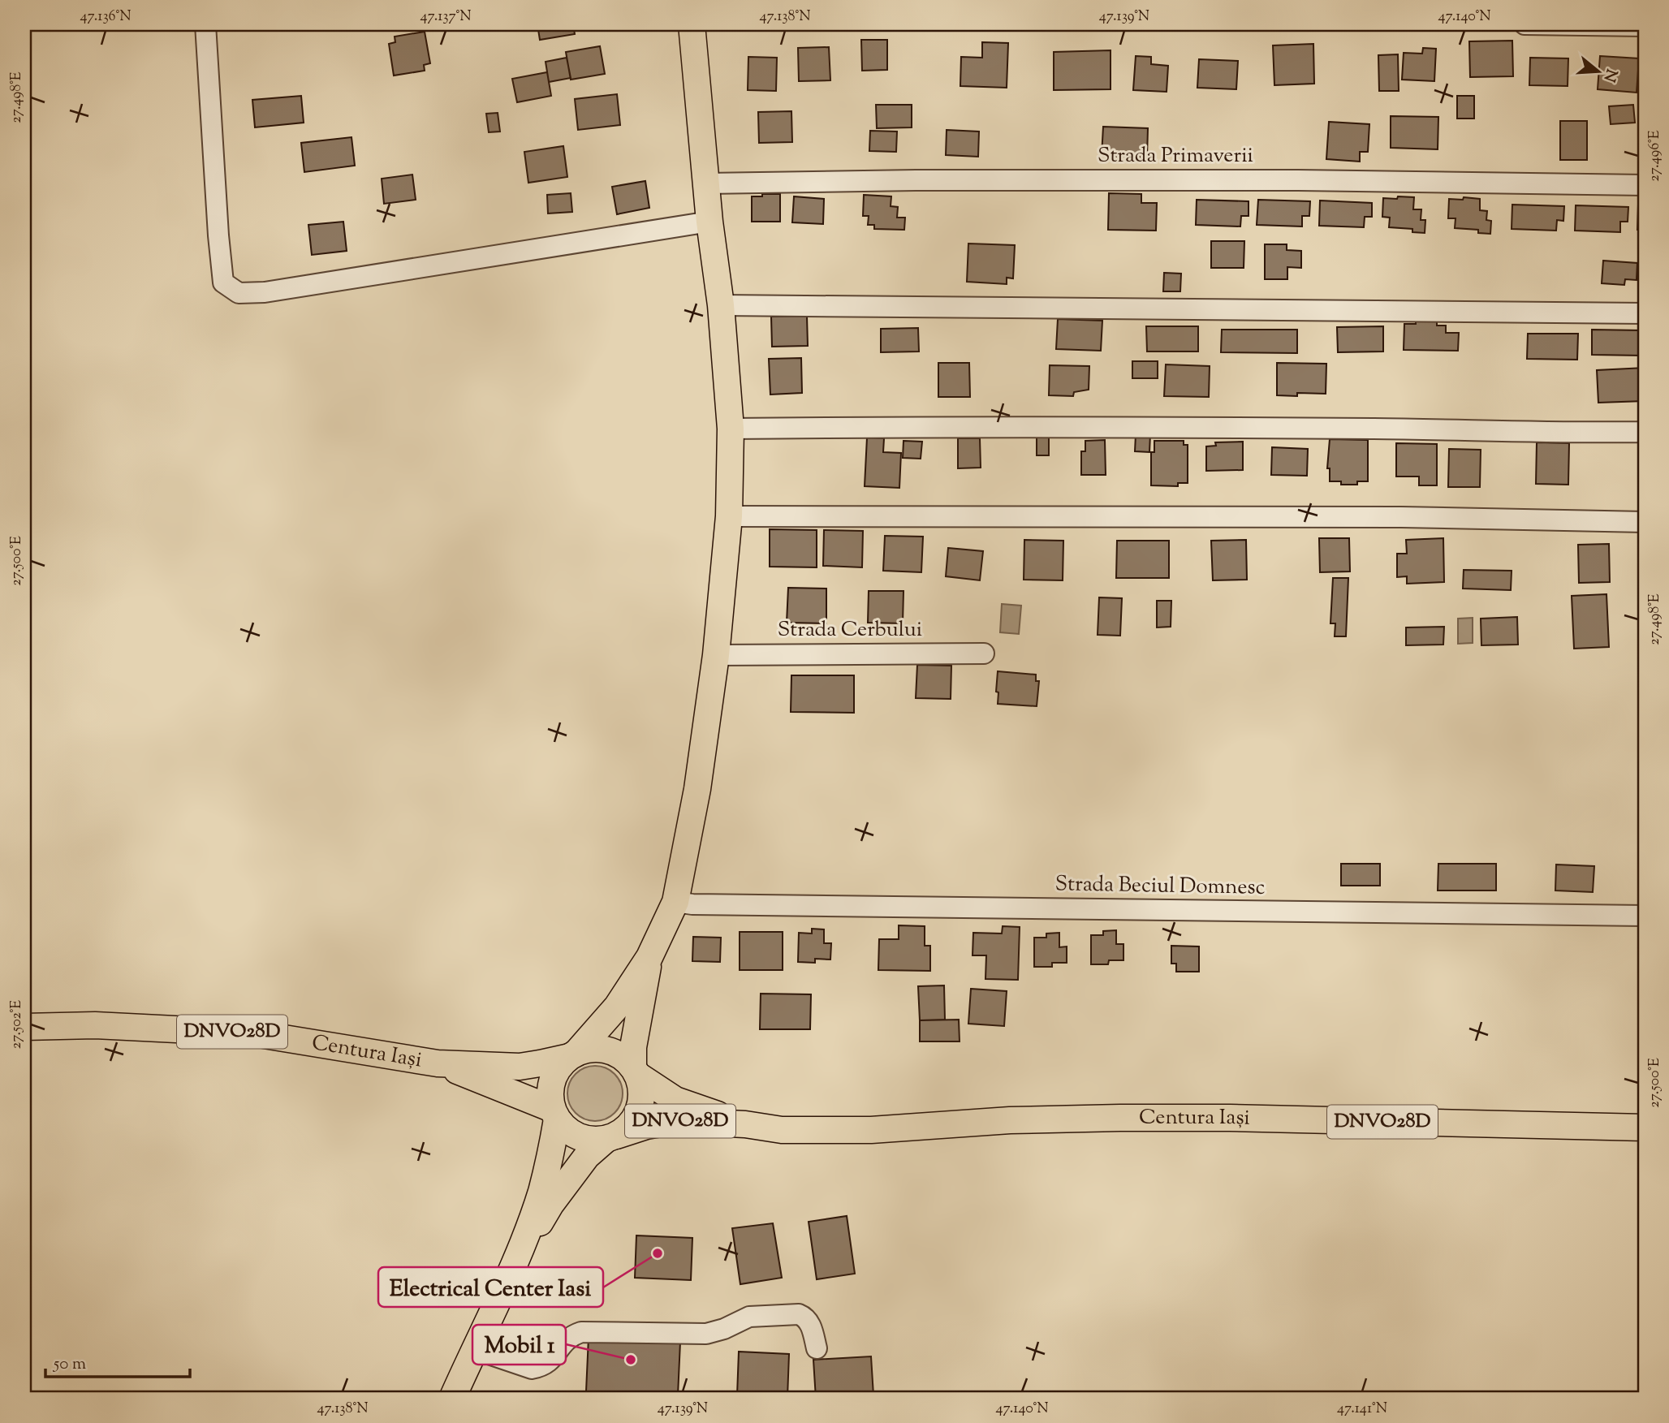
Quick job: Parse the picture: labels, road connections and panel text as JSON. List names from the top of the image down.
{
  "streets": {
    "main road": ["DNVO28D", "Centura Iași"],
    "street": ["Strada Primaverii", "Strada Cerbului", "Strada Beciul Domnesc"]
  },
  "places": ["Electrical Center Iasi", "Mobil 1"],
  "scale_bar": "50 m",
  "north": "right",
  "coordinates": [
    "47.136°N",
    "47.137°N",
    "47.138°N",
    "47.139°N",
    "47.140°N",
    "27.498°E",
    "27.496°E",
    "27.500°E",
    "27.502°E",
    "47.141°N"
  ]
}
